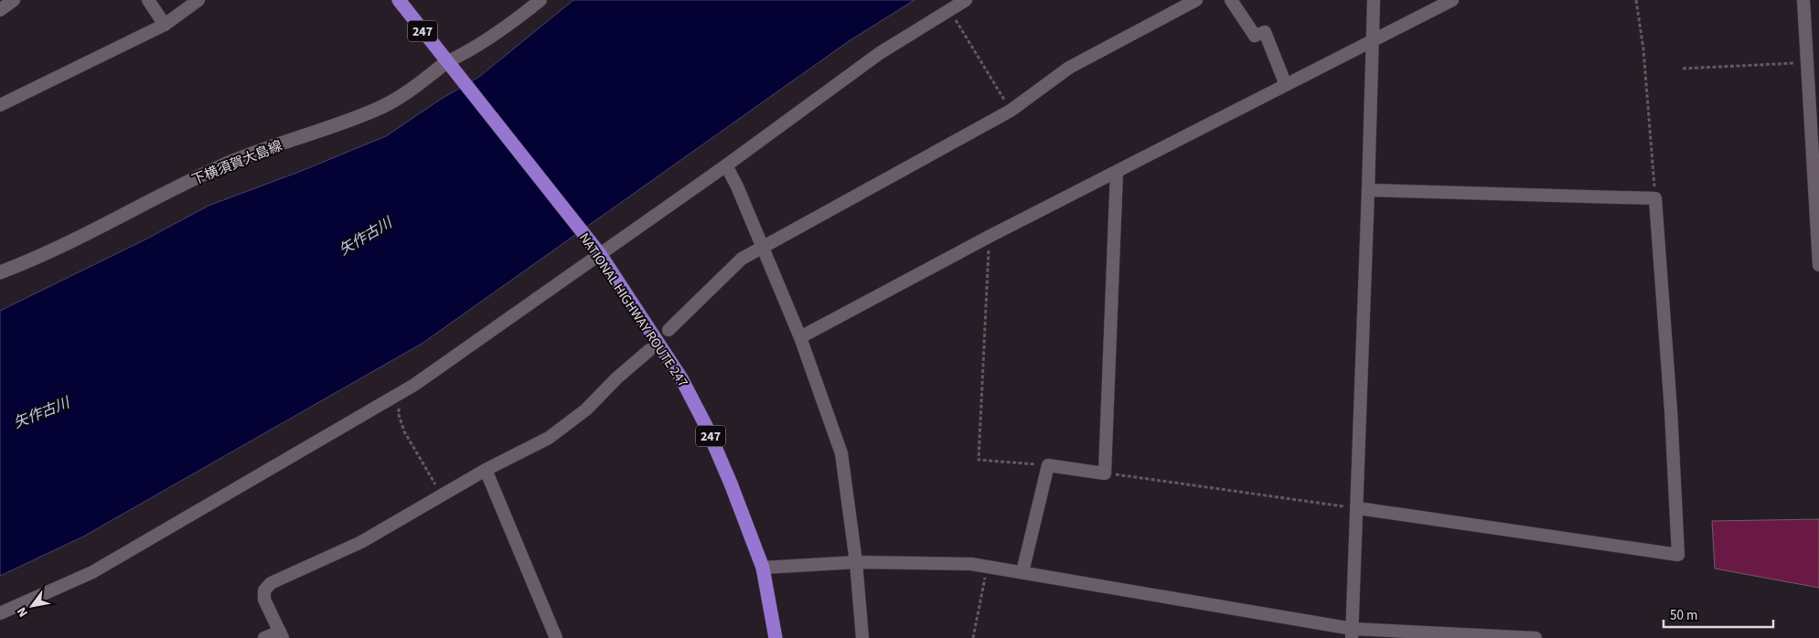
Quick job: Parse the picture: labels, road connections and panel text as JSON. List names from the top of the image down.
{
  "streets": {
    "highway": ["247", "NATIONAL HIGHWAY ROUTE 247"],
    "main road": ["下横須賀大島線"]
  },
  "crossings": [
    ["下横須賀大島線", "NATIONAL HIGHWAY ROUTE 247"]
  ],
  "water": ["矢作古川"],
  "scale_bar": "50 m",
  "north": "bottom left"
}
